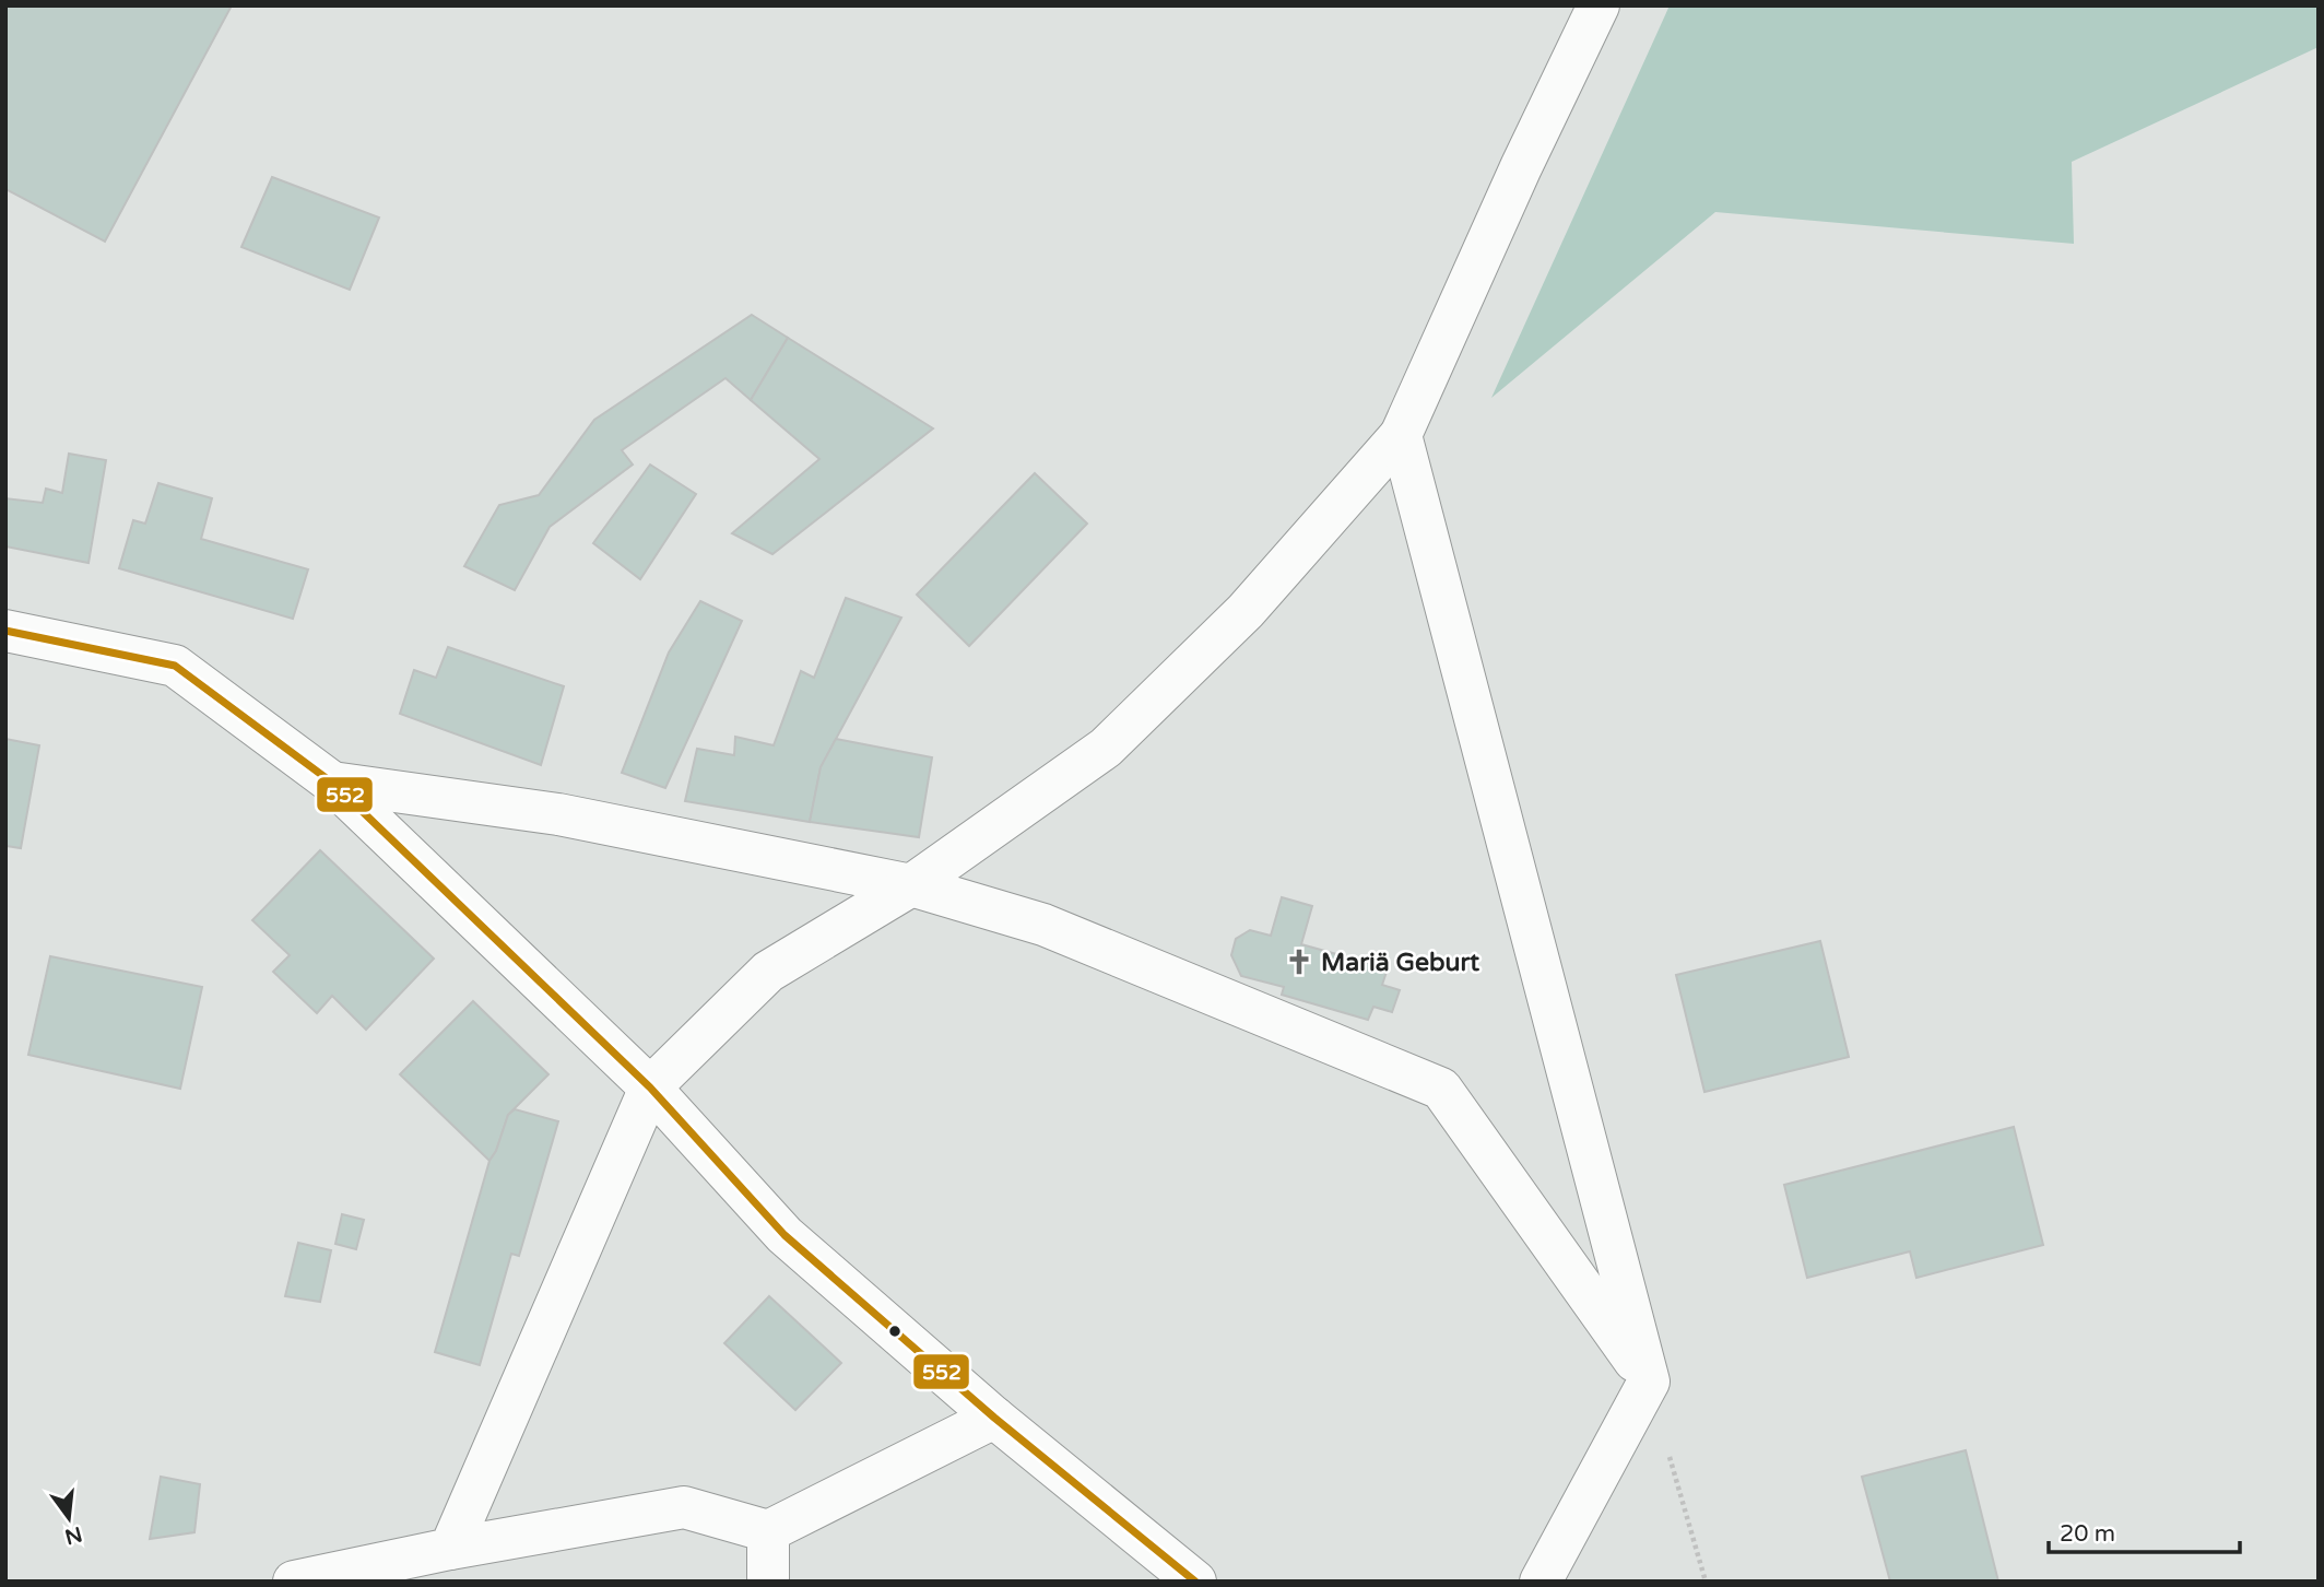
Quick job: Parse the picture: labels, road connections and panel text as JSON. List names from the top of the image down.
{
  "places": {
    "church": ["Mariä Geburt"]
  },
  "lines": ["transit line 552"],
  "scale_bar": "20 m",
  "north": "bottom"
}
